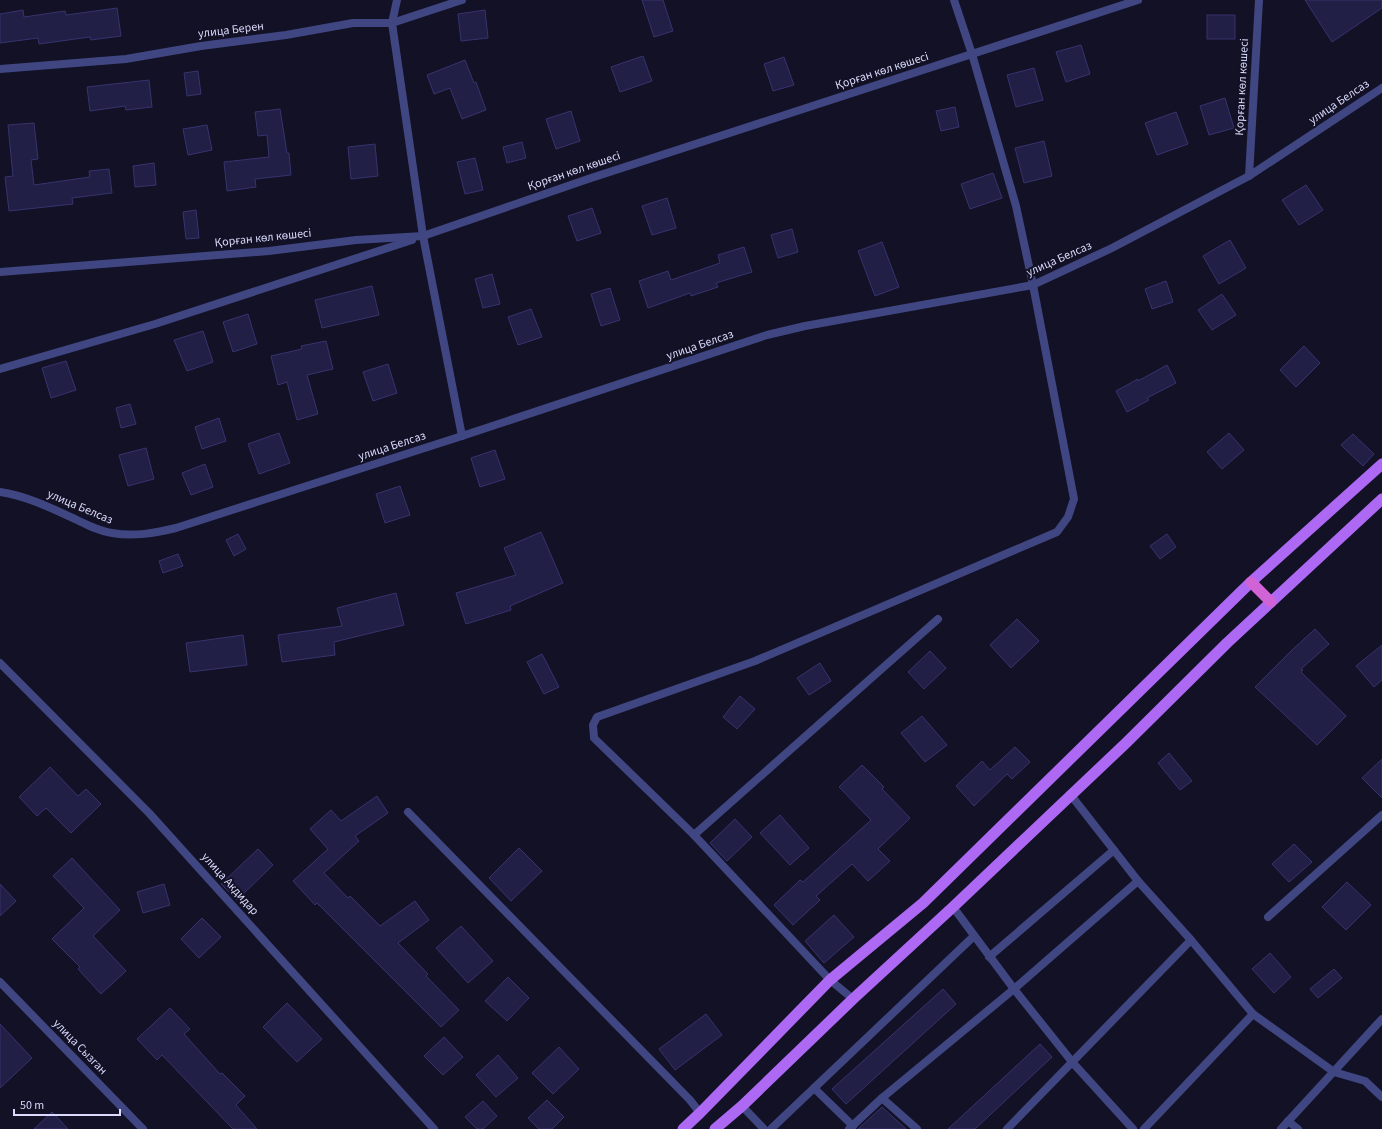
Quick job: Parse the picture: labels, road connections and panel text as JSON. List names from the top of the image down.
{
  "streets": {
    "street": [
      "улица Берен",
      "Қорған көл көшесі",
      "улица Белсаз",
      "улица Акдидар",
      "улица Сызган"
    ]
  },
  "crossings": [
    ["Қорған көл көшесі", "улица Белсаз"]
  ],
  "scale_bar": "50 m"
}
